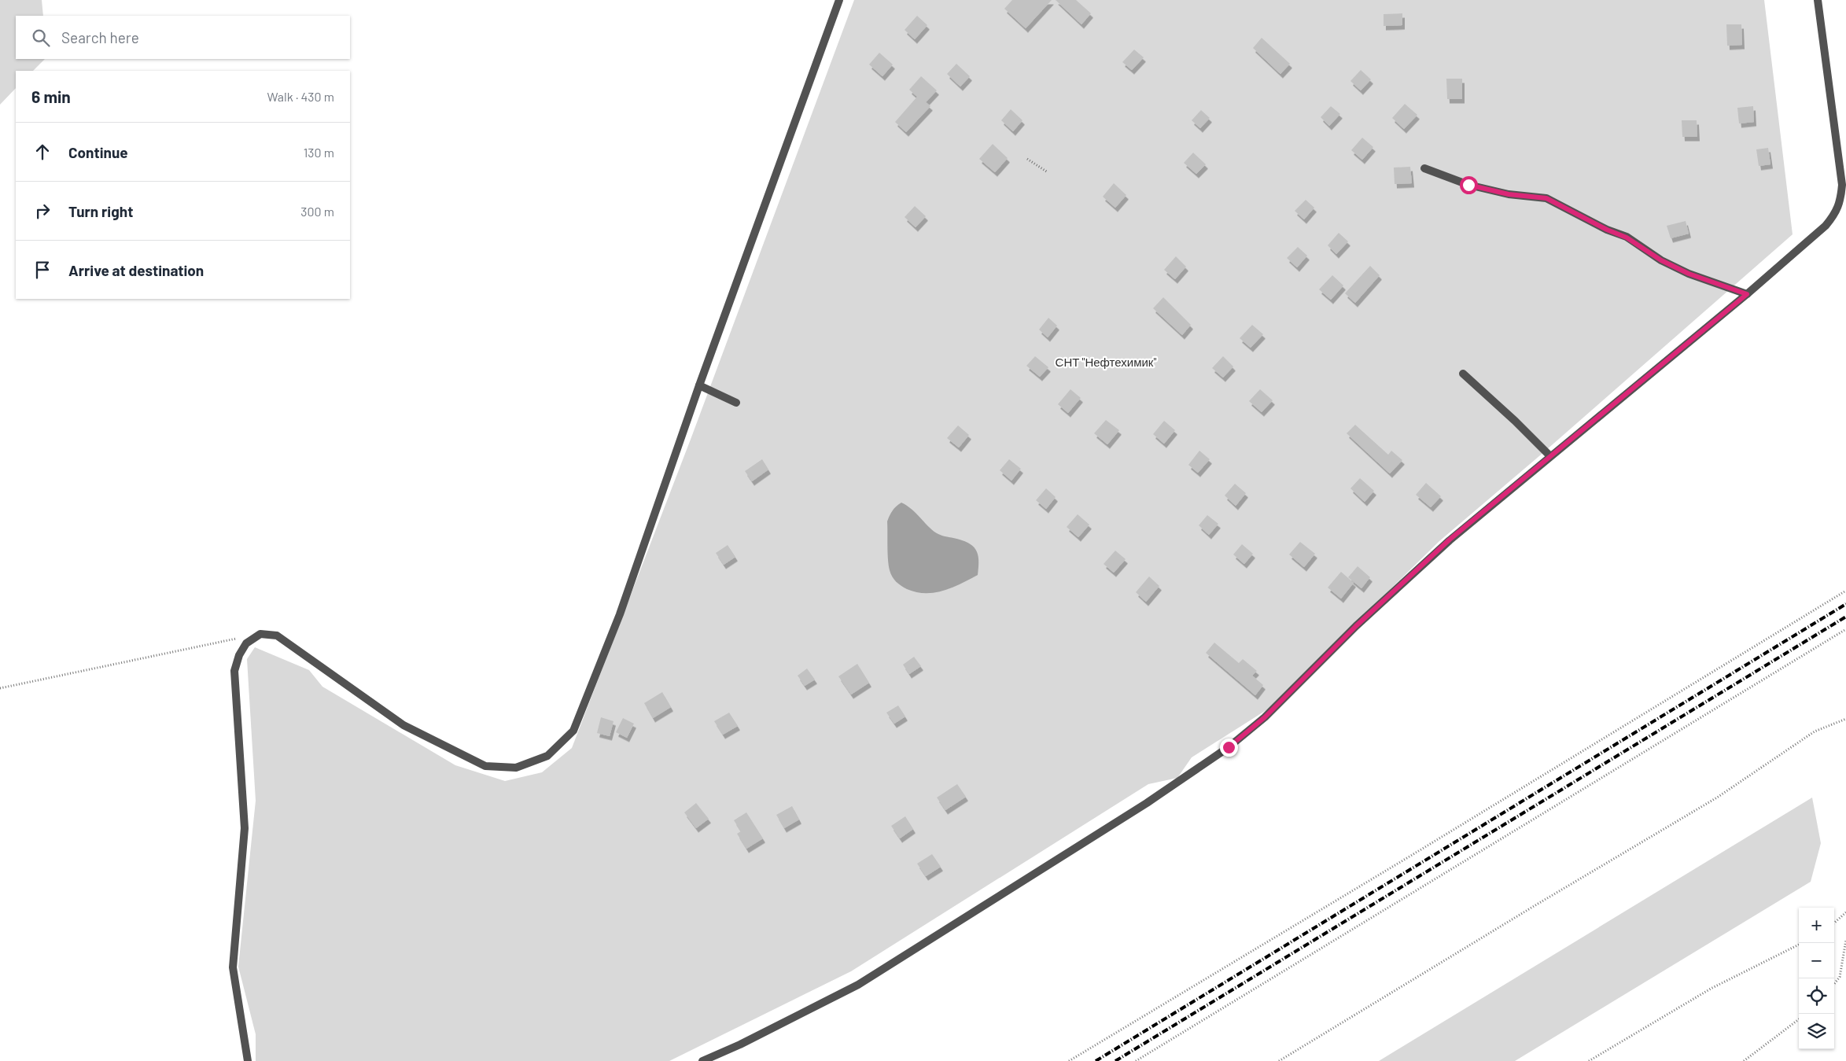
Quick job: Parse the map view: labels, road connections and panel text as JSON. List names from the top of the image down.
{
  "parks": ["СНТ \"Нефтехимик\""],
  "page": {
    "search": "Search here",
    "heading": ["6 min", "Walk · 430 m"],
    "list": [
      ["Continue", "130 m"],
      ["Turn right", "300 m"],
      "Arrive at destination"
    ],
    "map_buttons": ["+", "−"]
  }
}
